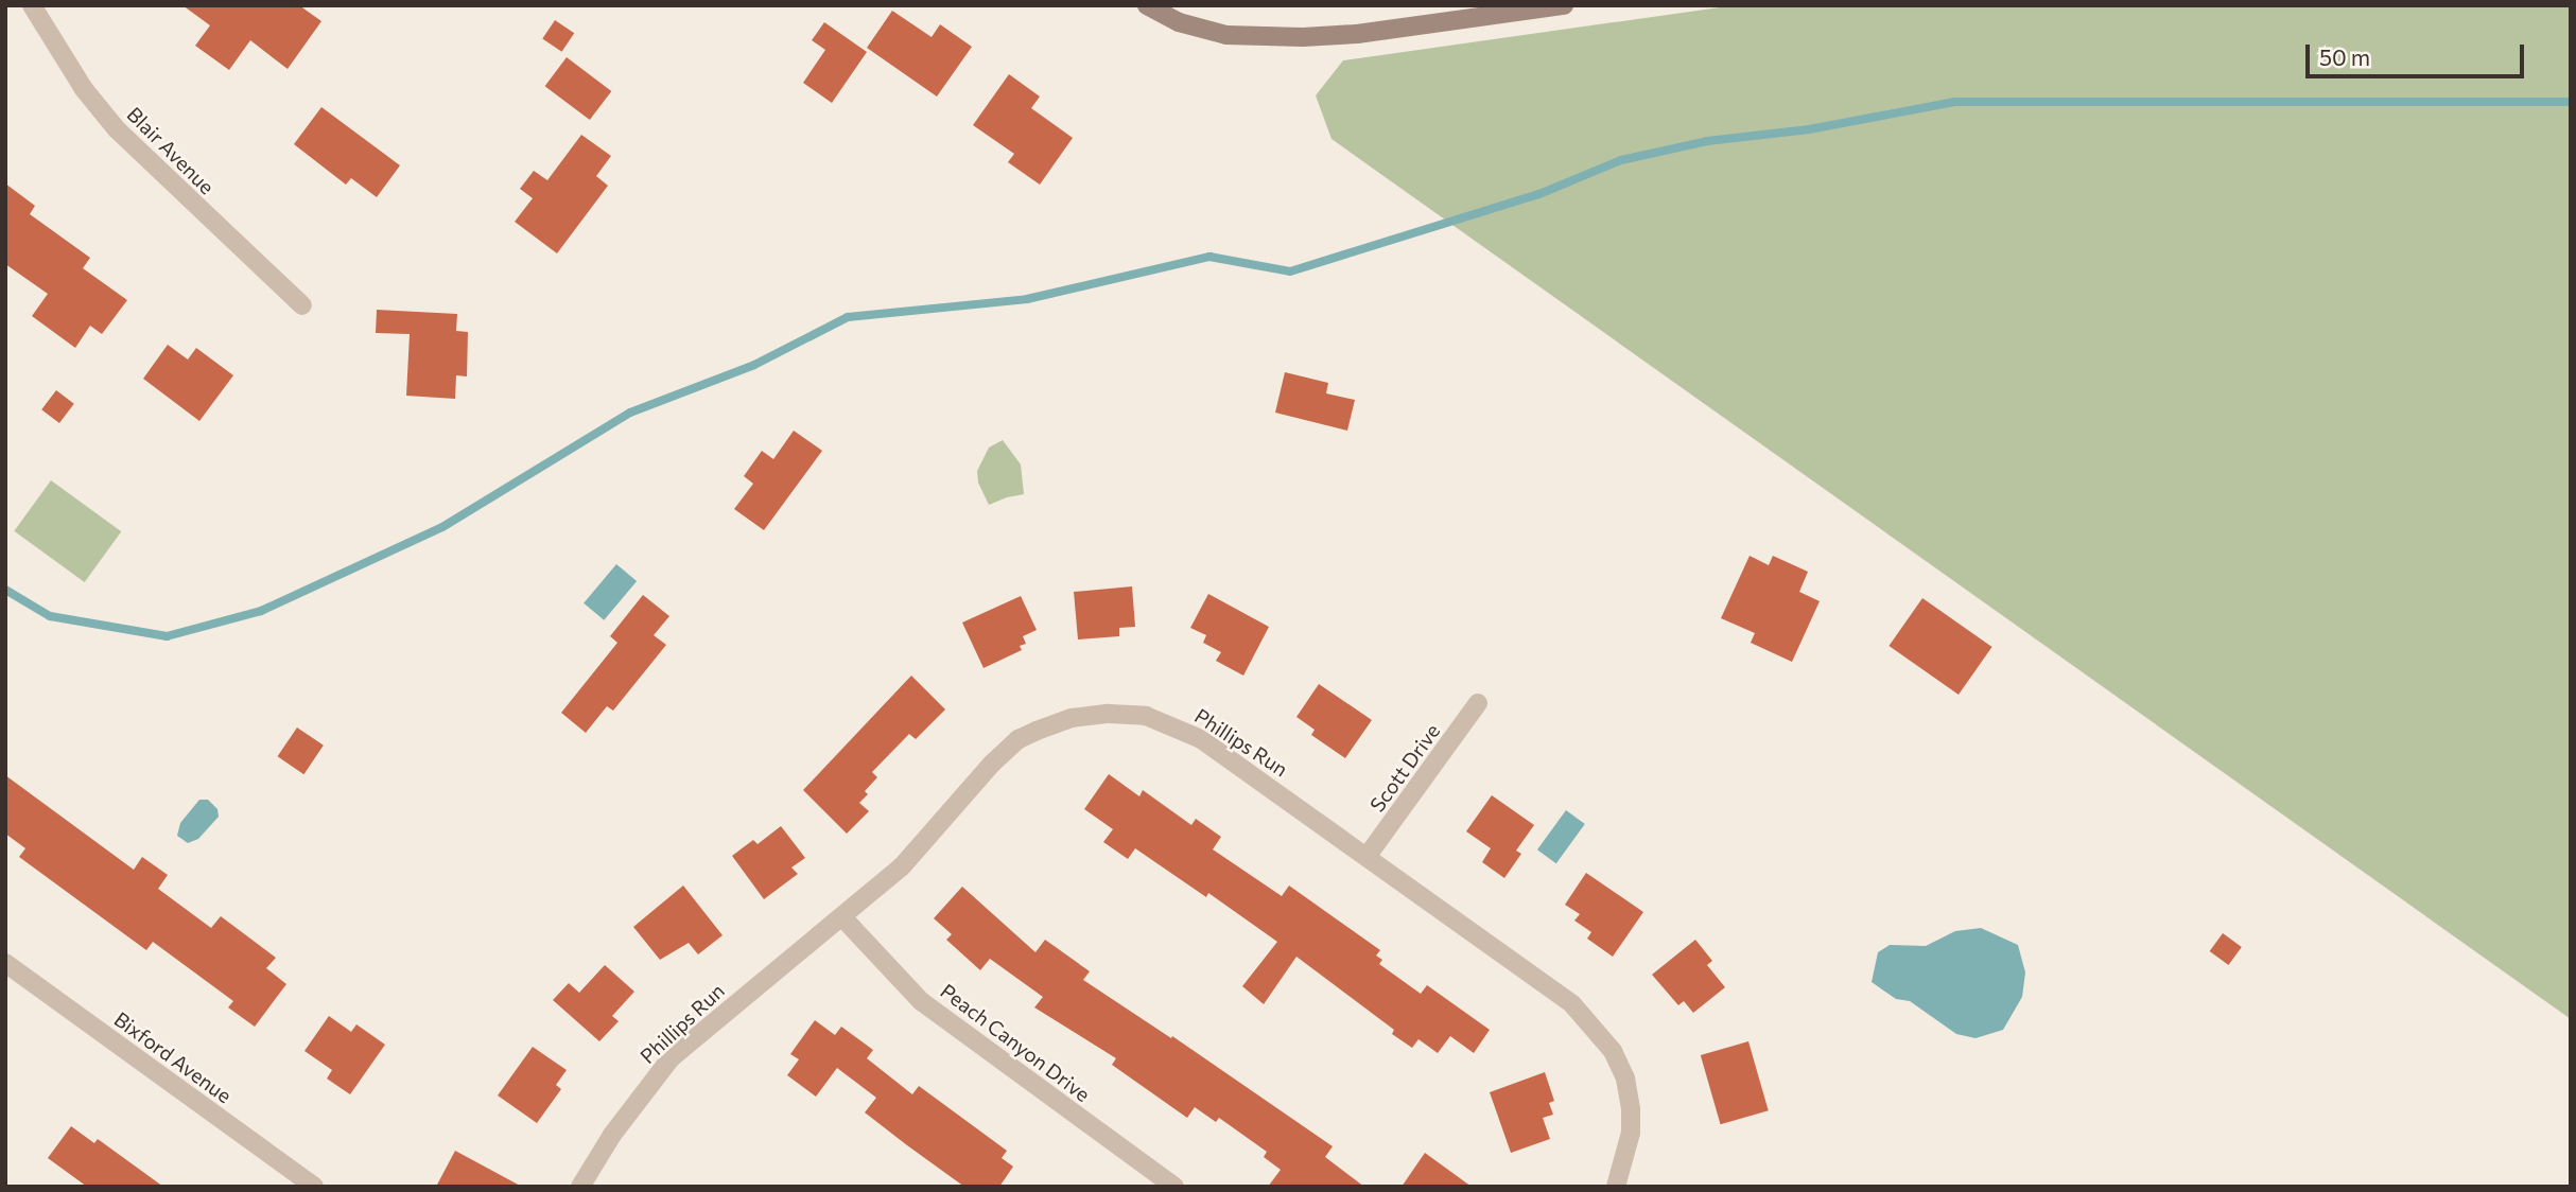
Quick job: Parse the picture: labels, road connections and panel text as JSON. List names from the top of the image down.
{
  "streets": {
    "street": [
      "Blair Avenue",
      "Phillips Run",
      "Scott Drive",
      "Peach Canyon Drive",
      "Bixford Avenue"
    ]
  },
  "crossings": [
    ["Phillips Run", "Scott Drive"],
    ["Phillips Run", "Peach Canyon Drive"]
  ],
  "scale_bar": "50 m"
}
